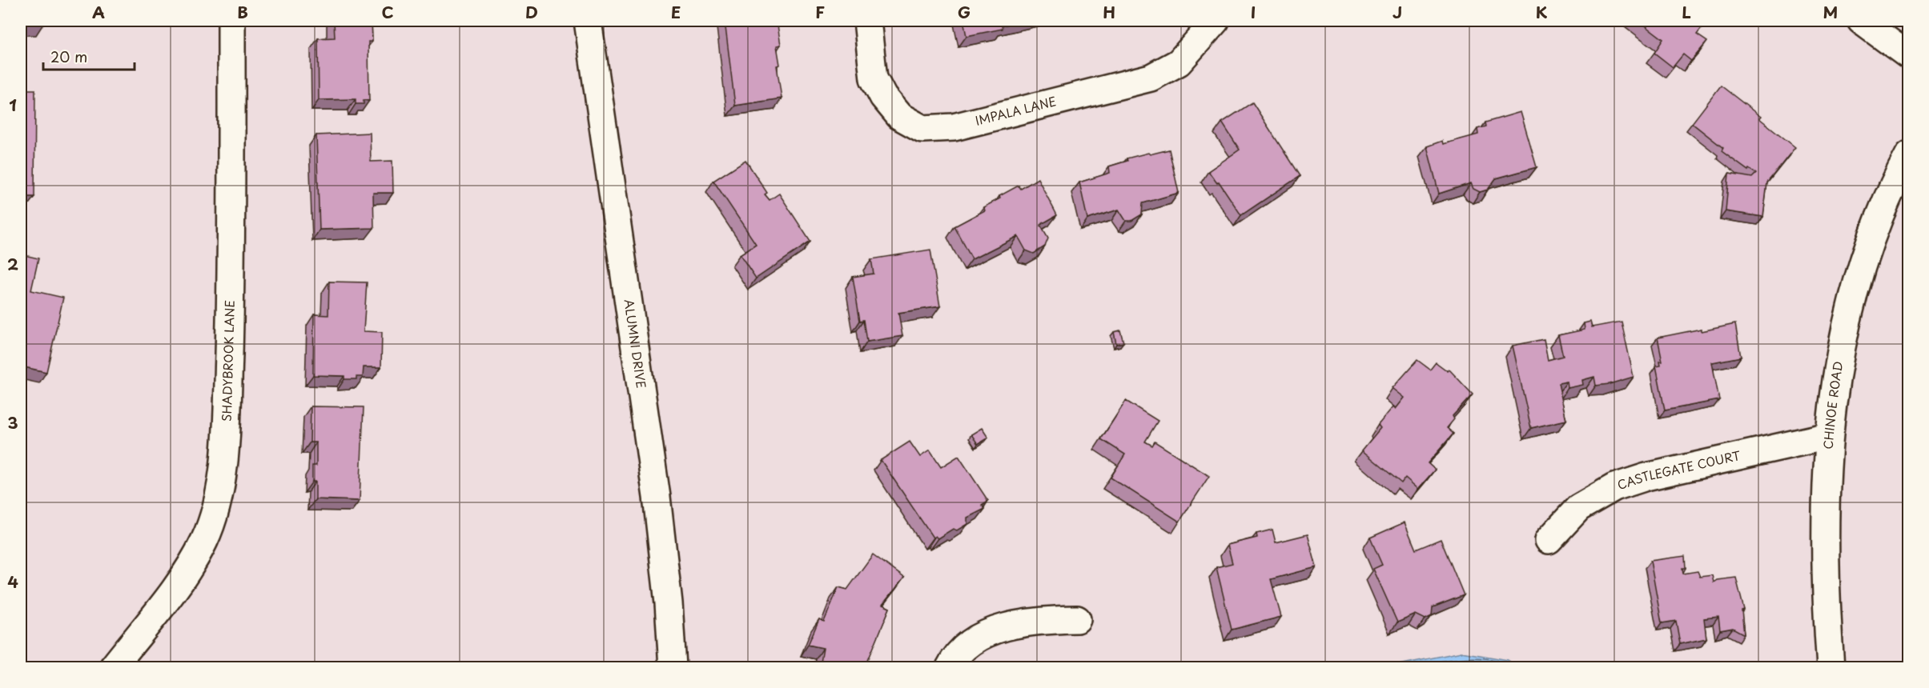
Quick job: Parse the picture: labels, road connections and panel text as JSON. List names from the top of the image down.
{
  "streets": {
    "street": [
      "IMPALA LANE",
      "ALUMNI DRIVE",
      "SHADYBROOK LANE",
      "CHINOE ROAD",
      "CASTLEGATE COURT"
    ]
  },
  "crossings": [
    ["CHINOE ROAD", "CASTLEGATE COURT"]
  ],
  "scale_bar": "20 m",
  "grid": {
    "columns": [
      "A",
      "B",
      "C",
      "D",
      "E",
      "F",
      "G",
      "H",
      "I",
      "J",
      "K",
      "L",
      "M"
    ],
    "rows": [
      "1",
      "2",
      "3",
      "4"
    ]
  }
}
